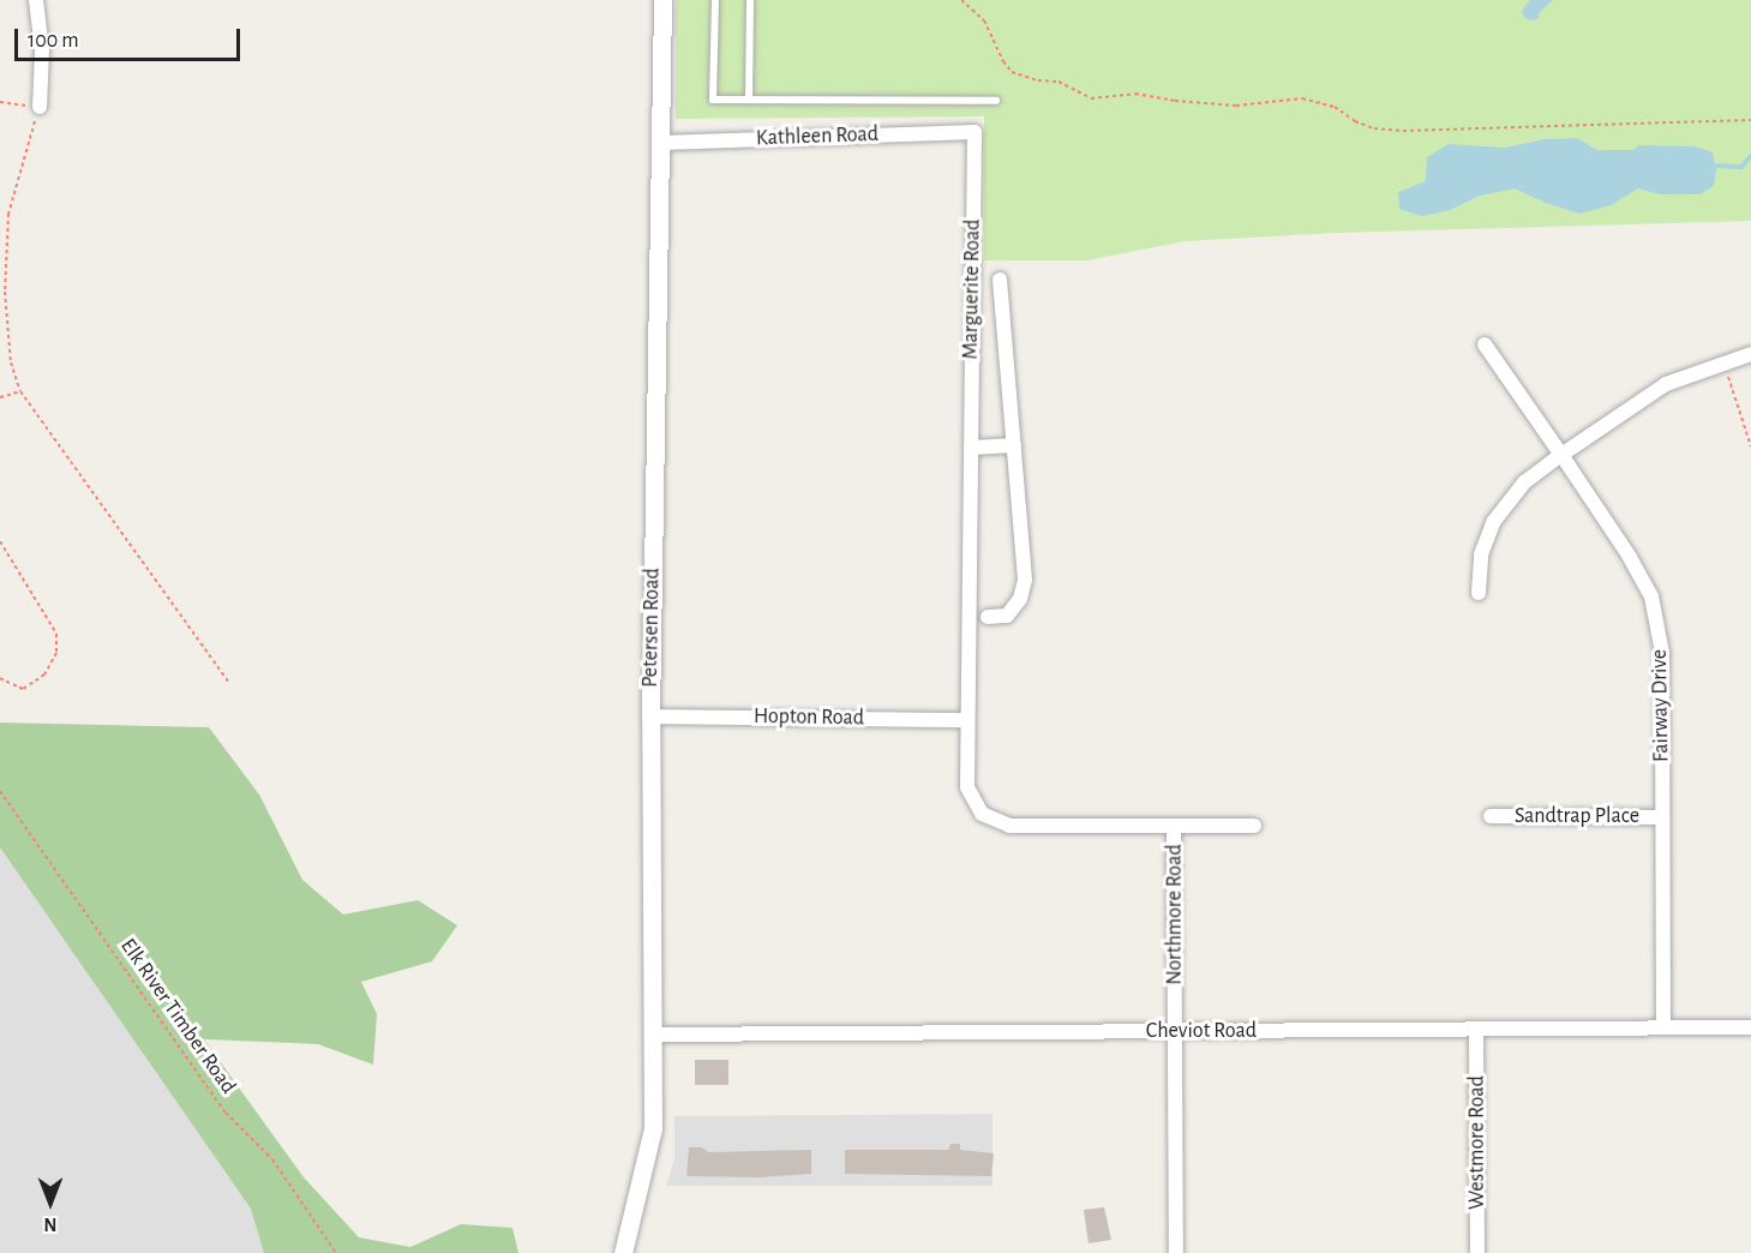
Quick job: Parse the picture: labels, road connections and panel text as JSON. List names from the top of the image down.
{
  "streets": {
    "street": [
      "Kathleen Road",
      "Marguerite Road",
      "Petersen Road",
      "Fairway Drive",
      "Hopton Road",
      "Sandtrap Place",
      "Northmore Road",
      "Cheviot Road",
      "Westmore Road"
    ],
    "path": ["Elk River Timber Road"]
  },
  "crossings": [
    ["Kathleen Road", "Marguerite Road"],
    ["Kathleen Road", "Petersen Road"],
    ["Marguerite Road", "Hopton Road"],
    ["Marguerite Road", "Northmore Road"],
    ["Petersen Road", "Hopton Road"],
    ["Petersen Road", "Cheviot Road"],
    ["Fairway Drive", "Sandtrap Place"],
    ["Fairway Drive", "Cheviot Road"],
    ["Hopton Road", "Northmore Road"],
    ["Northmore Road", "Cheviot Road"],
    ["Cheviot Road", "Westmore Road"]
  ],
  "scale_bar": "100 m",
  "north": "bottom"
}
